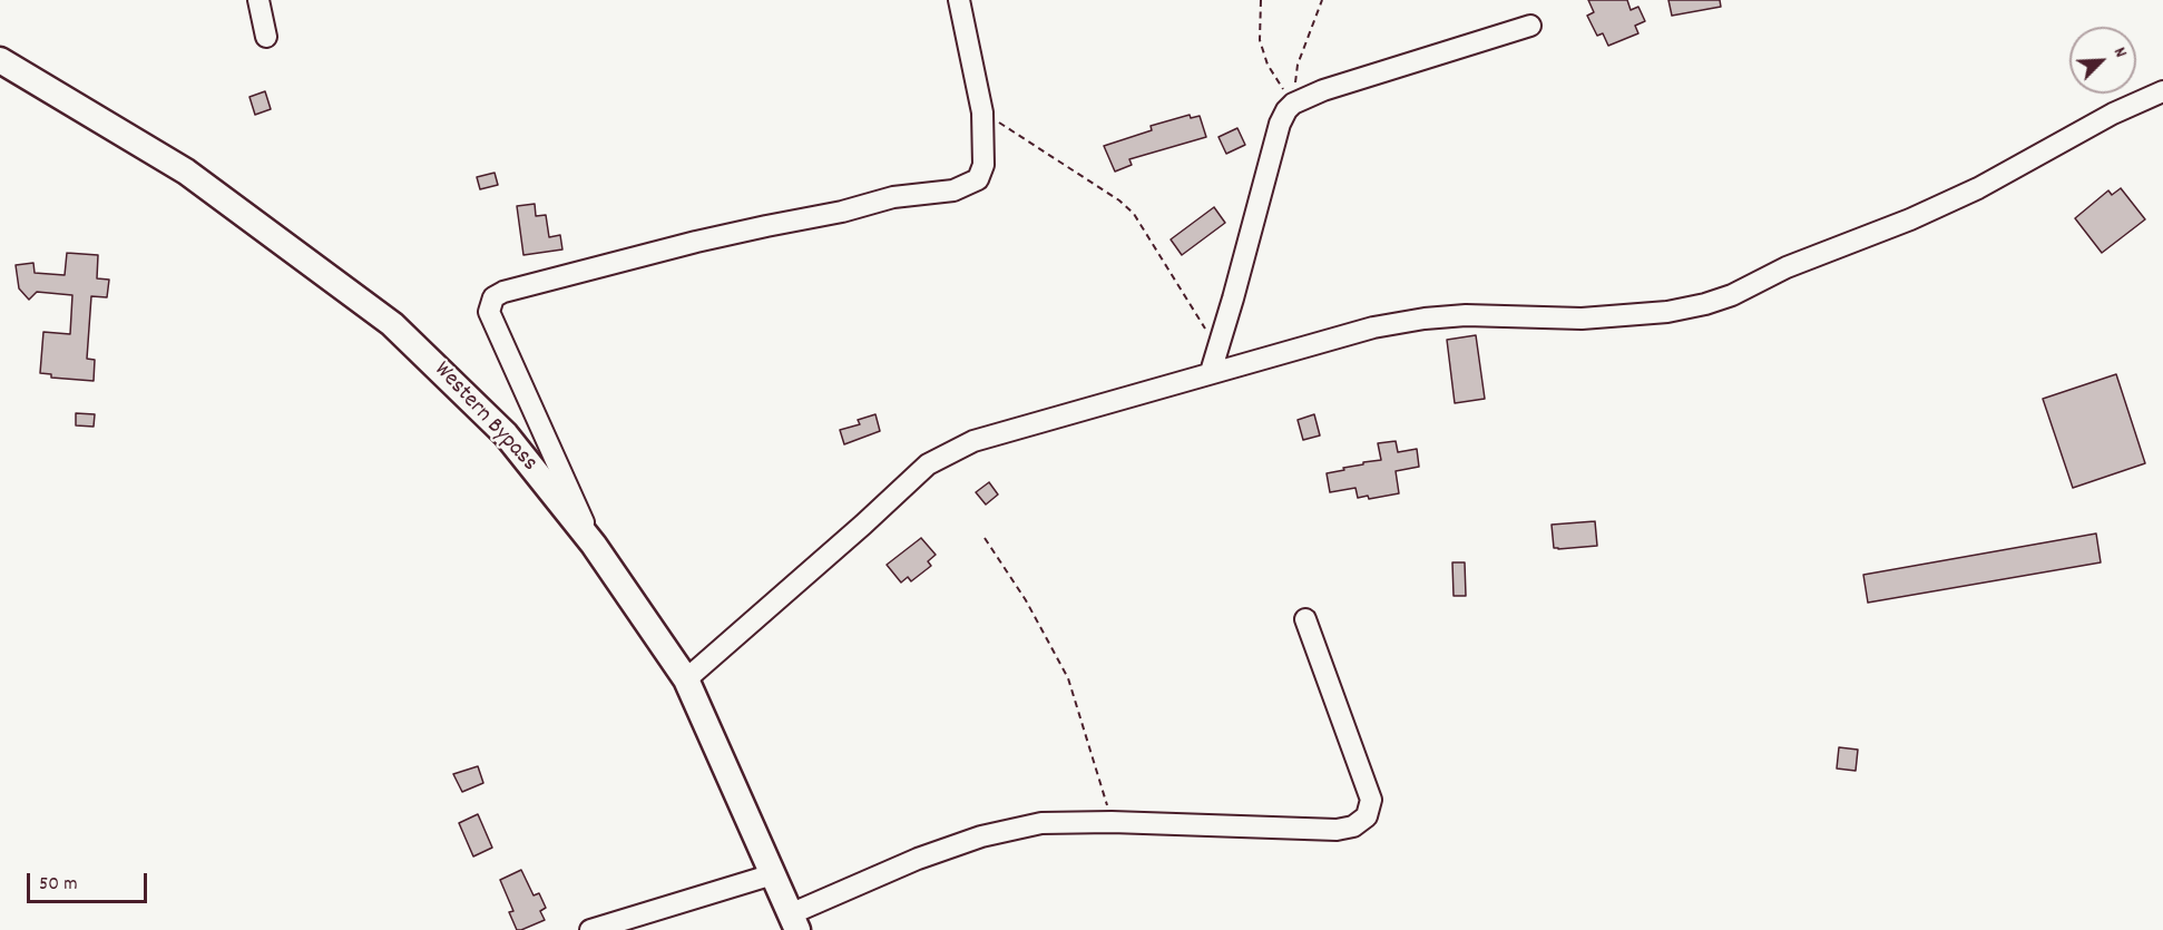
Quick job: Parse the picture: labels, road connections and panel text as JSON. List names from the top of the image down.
{
  "streets": {
    "main road": ["Western Bypass"]
  },
  "scale_bar": "50 m",
  "north": "top right"
}
